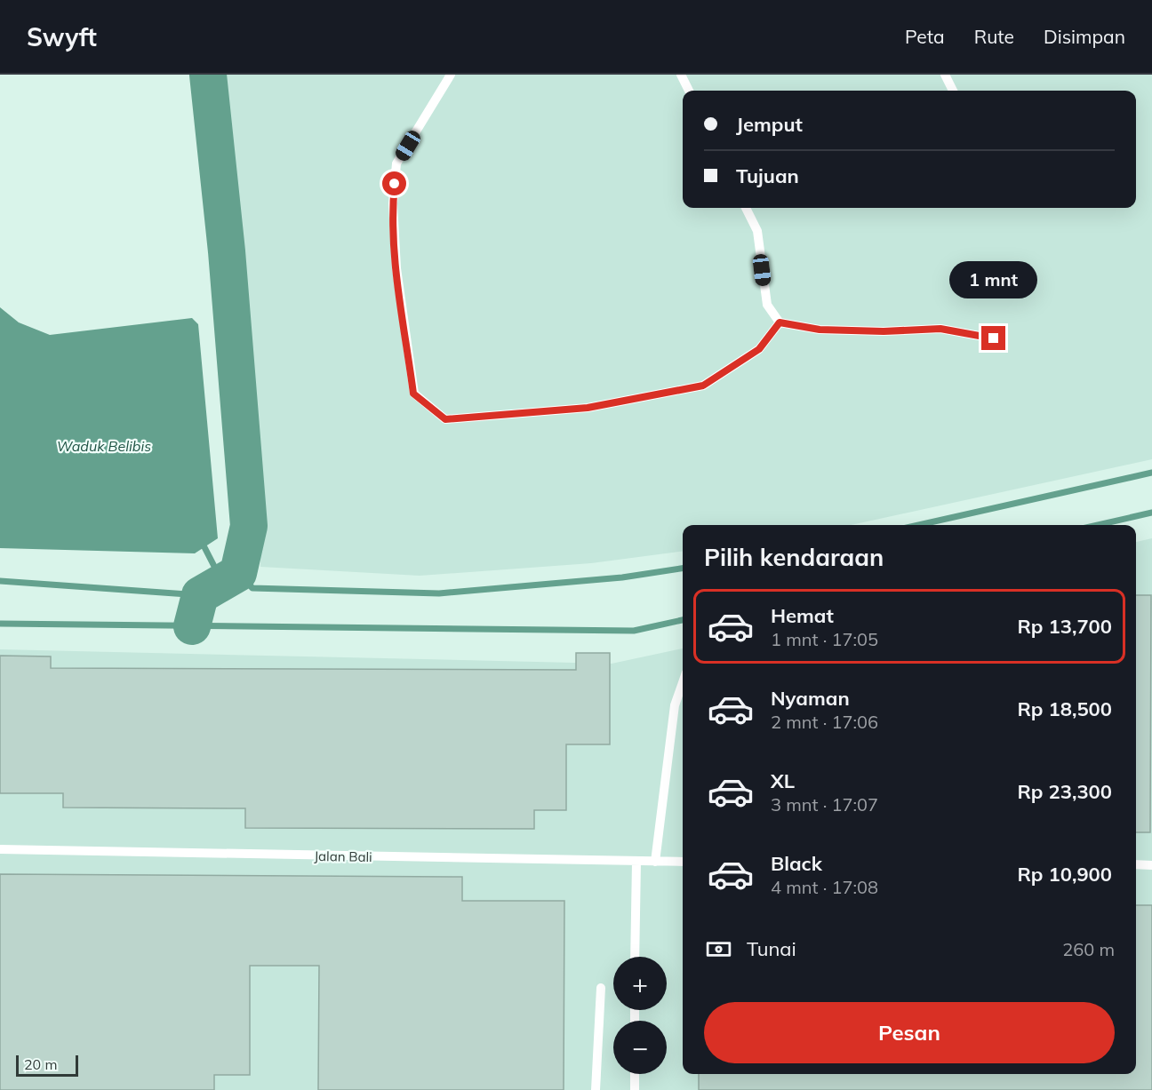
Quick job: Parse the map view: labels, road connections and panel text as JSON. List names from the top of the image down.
{
  "streets": {
    "lane": ["Jalan Bali"]
  },
  "water": ["Waduk Belibis"],
  "scale_bar": "20 m",
  "page": {
    "header": "Swyft",
    "nav": ["Peta", "Rute", "Disimpan"],
    "banner": ["Jemput", "Tujuan"],
    "bubble": "1 mnt",
    "heading": "Pilih kendaraan",
    "list": [
      {
        "name": "Hemat",
        "note": "1 mnt · 17:05",
        "value": "Rp 13,700"
      },
      {
        "name": "Nyaman",
        "note": "2 mnt · 17:06",
        "value": "Rp 18,500"
      },
      {
        "name": "XL",
        "note": "3 mnt · 17:07",
        "value": "Rp 23,300"
      },
      {
        "name": "Black",
        "note": "4 mnt · 17:08",
        "value": "Rp 10,900"
      }
    ],
    "pay": ["Tunai", "260 m"],
    "map_buttons": ["+", "−"],
    "buttons": "Pesan",
    "scale": "20 m"
  }
}
